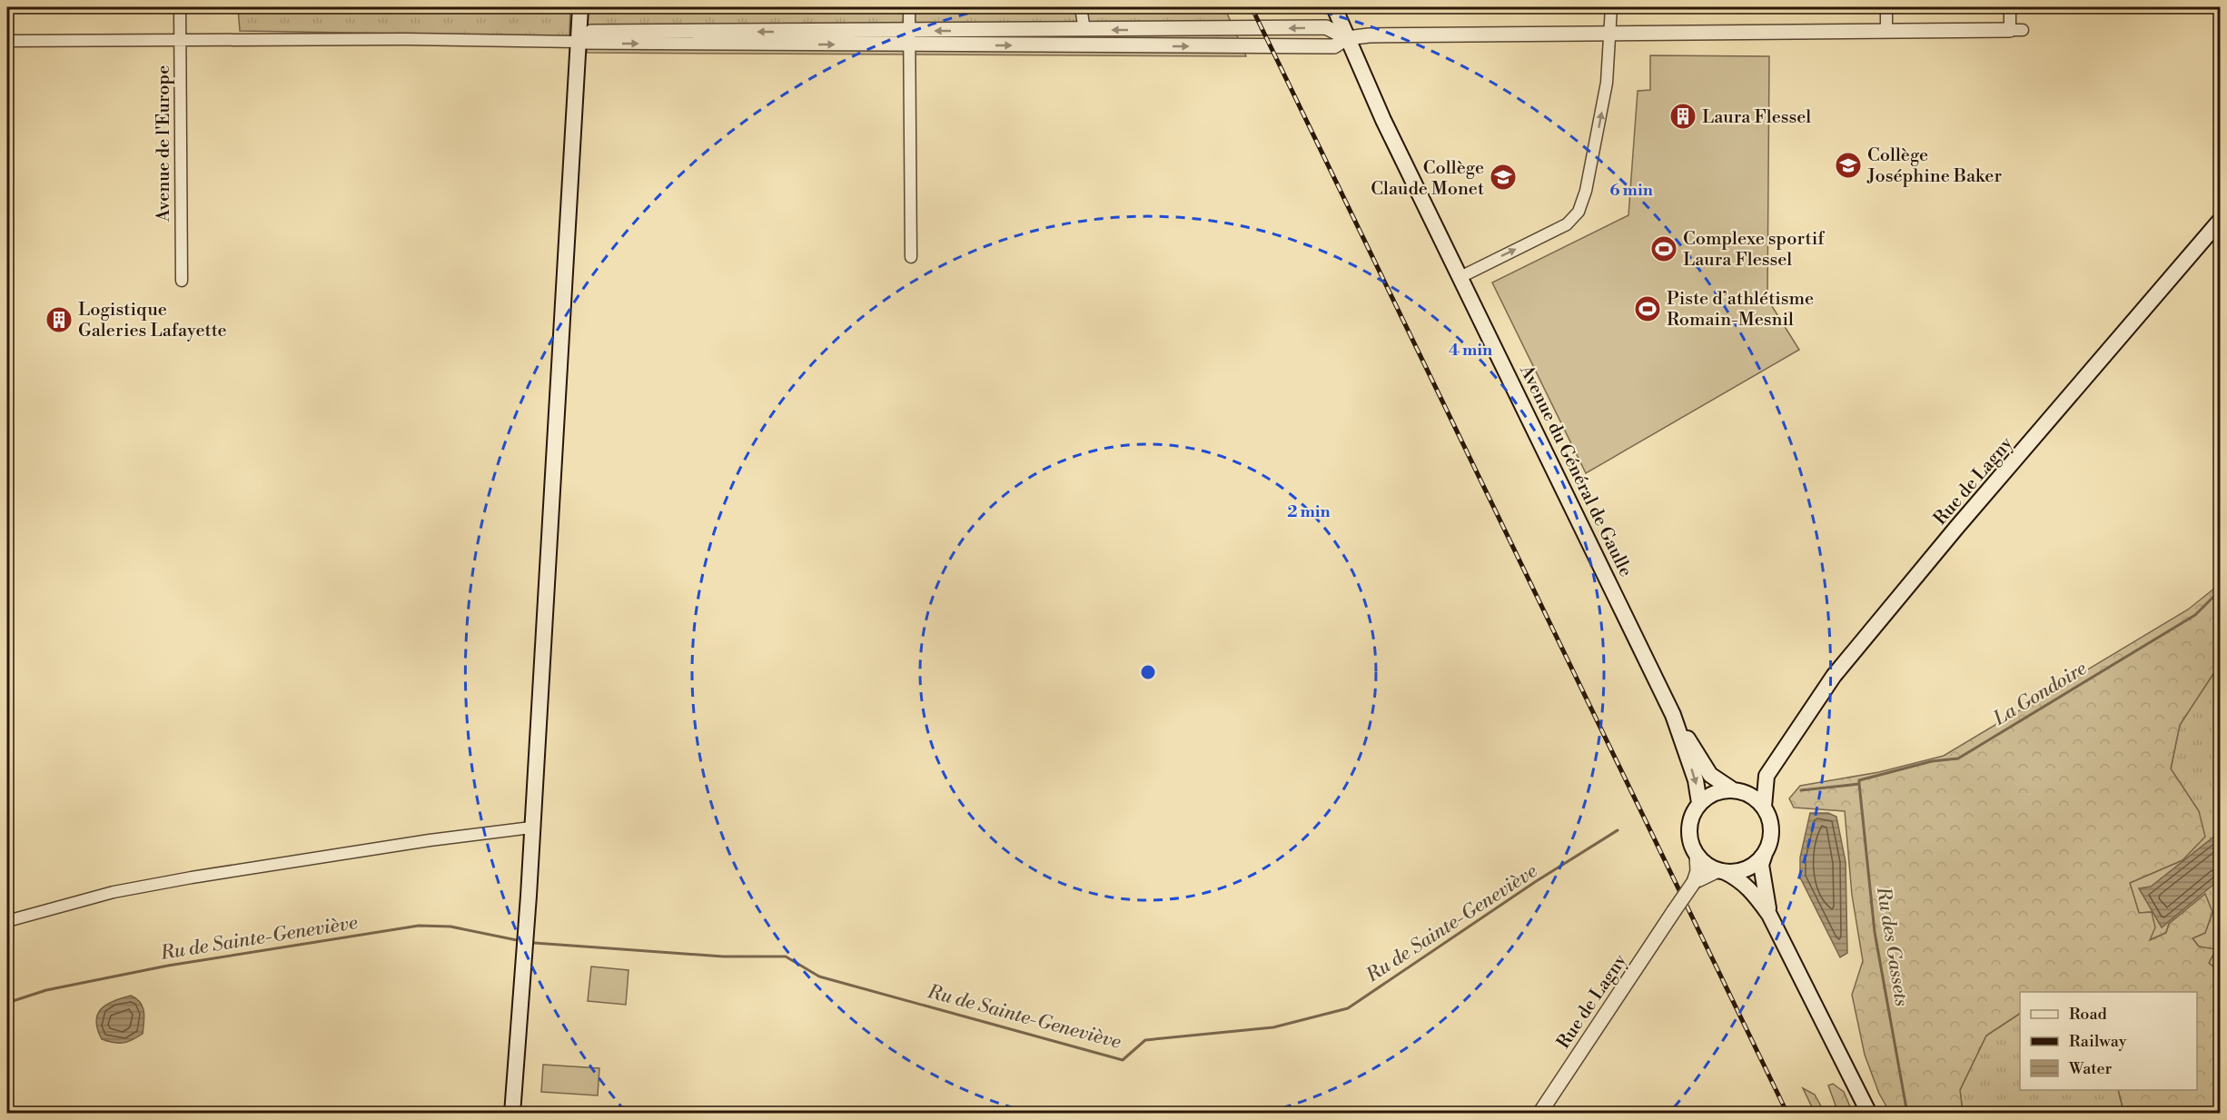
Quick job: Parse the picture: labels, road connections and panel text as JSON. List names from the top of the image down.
{
  "streets": {
    "main road": ["Avenue du Général de Gaulle", "Rue de Lagny"],
    "street": ["Avenue de l'Europe"]
  },
  "crossings": [
    ["Avenue du Général de Gaulle", "Rue de Lagny"]
  ],
  "water": ["La Gondoire", "Ru de Sainte-Geneviève", "Ru des Gassets"],
  "places": {
    "building": ["Laura Flessel", "Logistique Galeries Lafayette"],
    "school or university": ["Collège Joséphine Baker", "Collège Claude Monet"],
    "sports": ["Complexe sportif Laura Flessel", "Piste d’athlétisme Romain-Mesnil"]
  },
  "legend": ["Road", "Railway", "Water"],
  "rings": ["6 min", "4 min", "2 min"]
}
